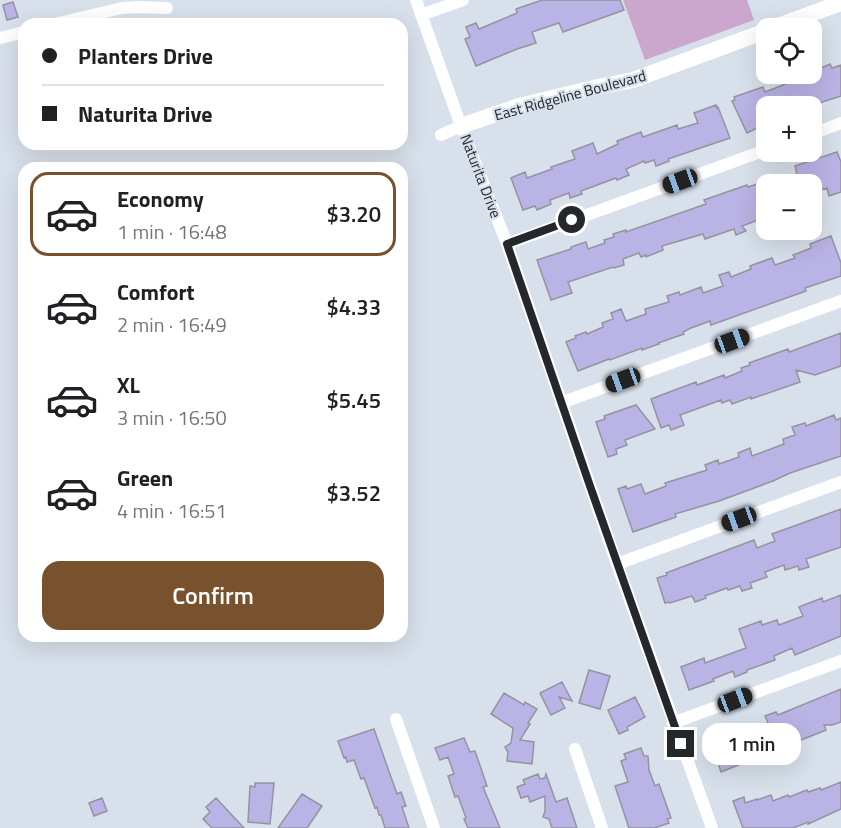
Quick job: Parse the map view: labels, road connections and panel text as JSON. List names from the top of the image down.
{
  "streets": {
    "street": ["East Ridgeline Boulevard", "Naturita Drive"]
  },
  "crossings": [
    ["East Ridgeline Boulevard", "Naturita Drive"]
  ],
  "page": {
    "map_buttons": ["+", "−"],
    "banner": ["Planters Drive", "Naturita Drive"],
    "list": [
      {
        "name": "Economy",
        "note": "1 min · 16:48",
        "value": "$3.20"
      },
      {
        "name": "Comfort",
        "note": "2 min · 16:49",
        "value": "$4.33"
      },
      {
        "name": "XL",
        "note": "3 min · 16:50",
        "value": "$5.45"
      },
      {
        "name": "Green",
        "note": "4 min · 16:51",
        "value": "$3.52"
      }
    ],
    "buttons": "Confirm",
    "bubble": "1 min"
  }
}
